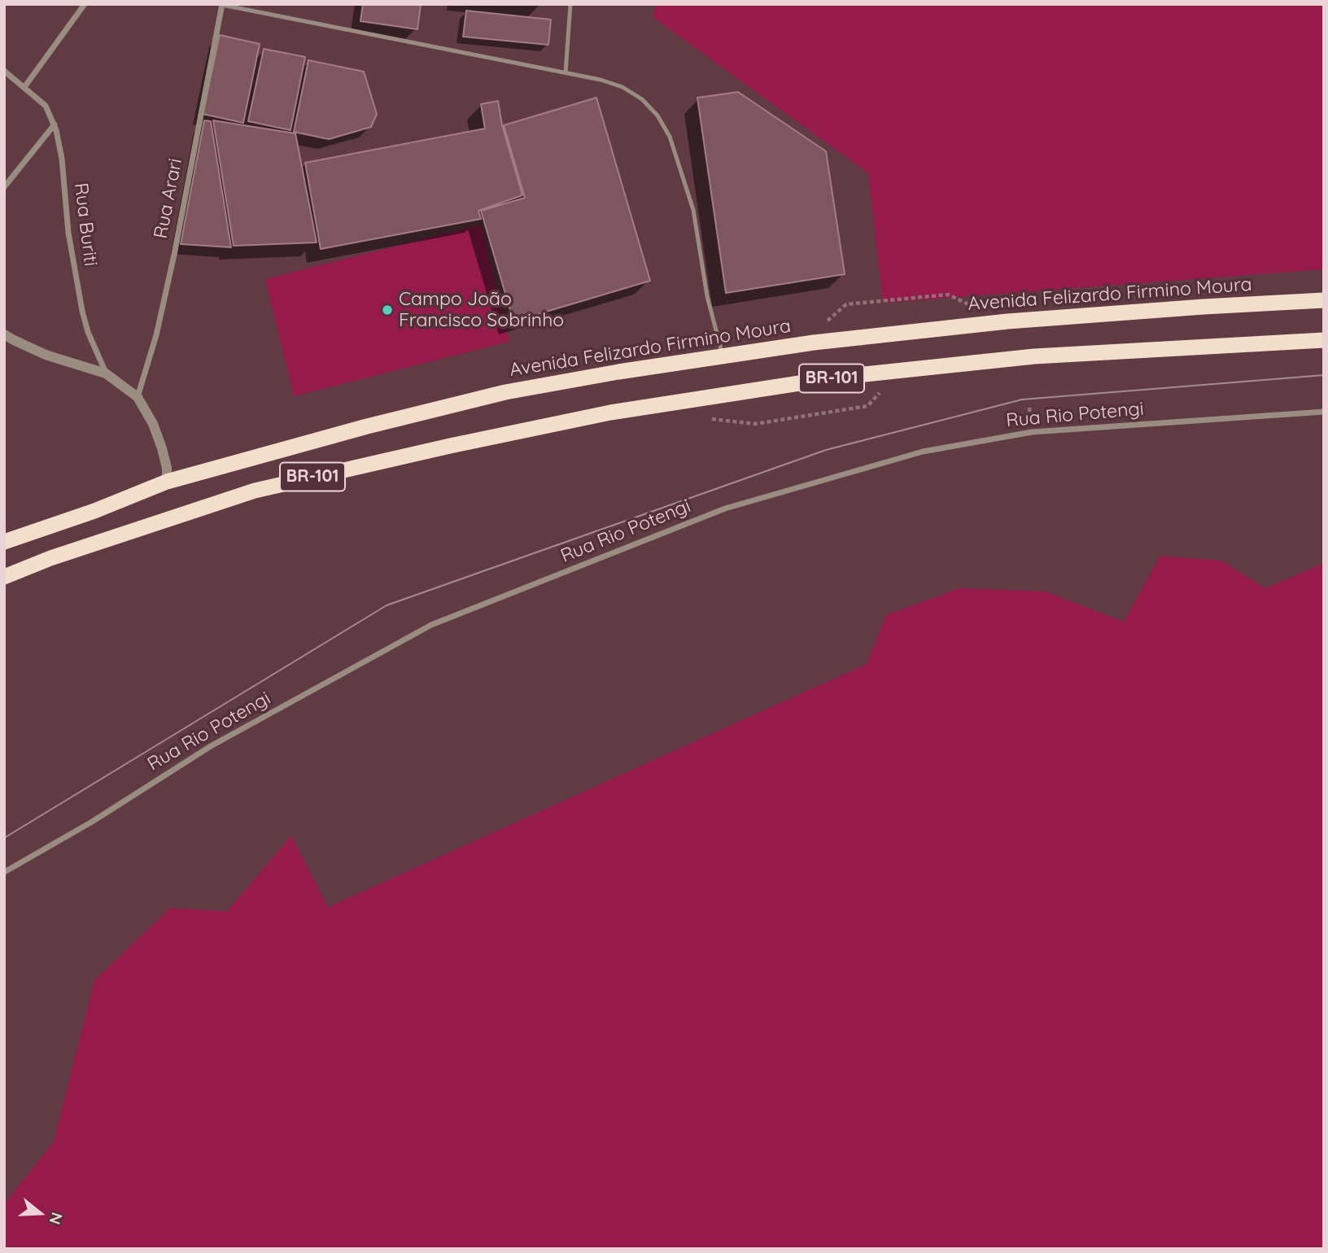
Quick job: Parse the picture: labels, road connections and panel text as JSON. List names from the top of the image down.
{
  "streets": {
    "highway": ["Avenida Felizardo Firmino Moura", "BR-101"],
    "street": ["Rua Arari", "Rua Buriti", "Rua Rio Potengi"]
  },
  "places": ["Campo João Francisco Sobrinho"],
  "north": "right"
}
